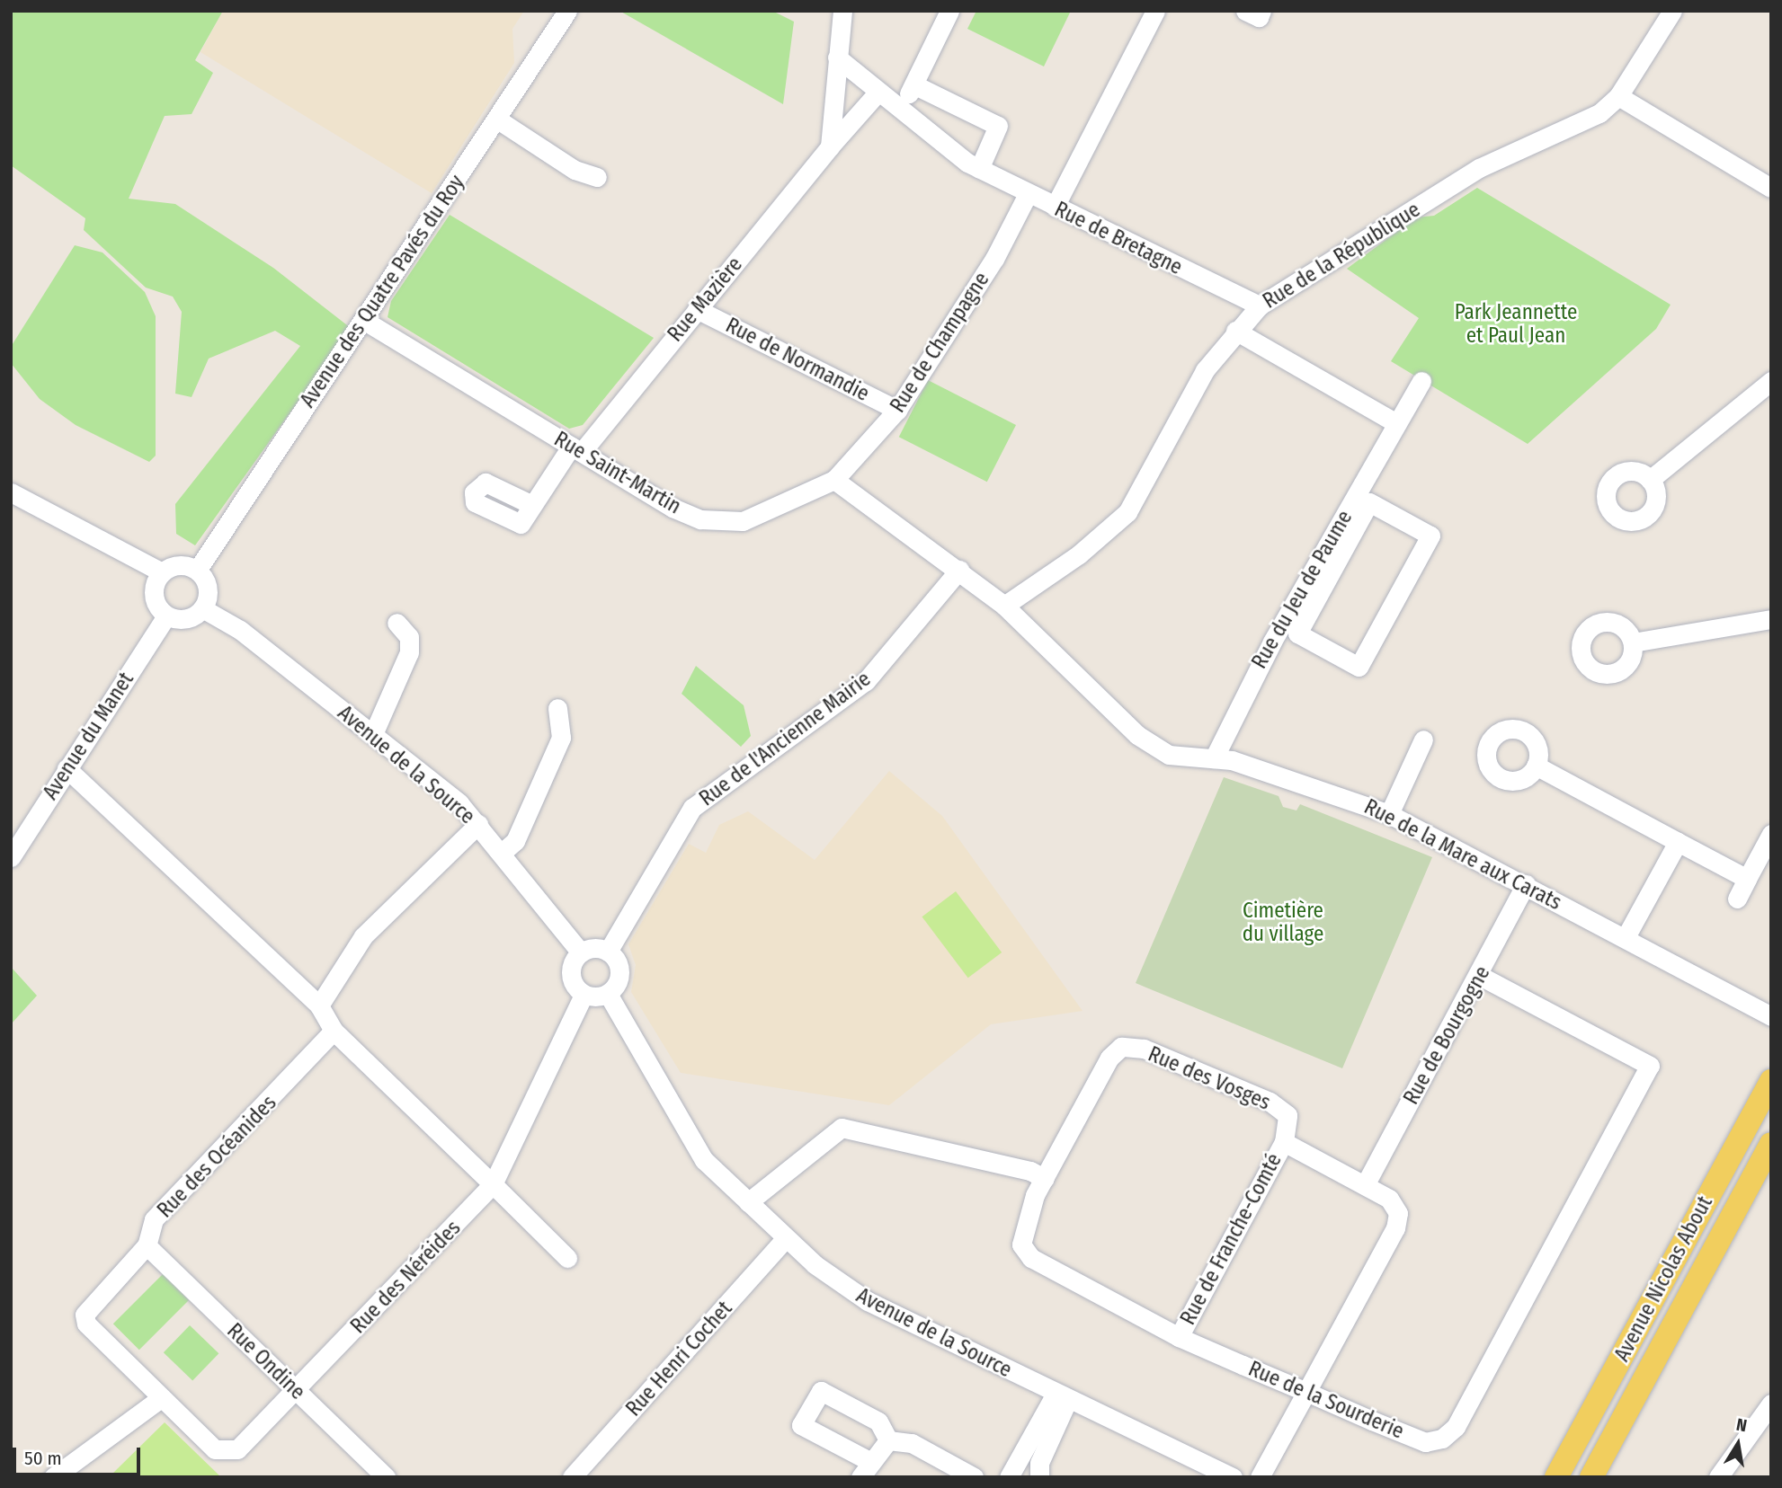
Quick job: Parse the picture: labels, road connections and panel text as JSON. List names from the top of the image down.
{
  "streets": {
    "main road": ["Avenue Nicolas About"],
    "street": [
      "Rue de Bretagne",
      "Rue de la République",
      "Avenue des Quatre Pavés du Roy",
      "Rue Mazière",
      "Rue de Champagne",
      "Rue de Normandie",
      "Rue Saint-Martin",
      "Rue du Jeu de Paume",
      "Avenue du Manet",
      "Rue de l'Ancienne Mairie",
      "Avenue de la Source",
      "Rue de la Mare aux Carats",
      "Rue de Bourgogne",
      "Rue des Vosges",
      "Rue des Océanides",
      "Rue de Franche-Comté",
      "Rue des Néréides",
      "Rue Henri Cochet",
      "Rue Ondine",
      "Rue de la Sourderie"
    ]
  },
  "crossings": [
    ["Rue de Bretagne", "Rue de la République"],
    ["Rue de Bretagne", "Rue Mazière"],
    ["Rue de Bretagne", "Rue de Champagne"],
    ["Rue de la République", "Rue de la Mare aux Carats"],
    ["Avenue des Quatre Pavés du Roy", "Rue Saint-Martin"],
    ["Avenue des Quatre Pavés du Roy", "Avenue du Manet"],
    ["Avenue des Quatre Pavés du Roy", "Avenue de la Source"],
    ["Rue Mazière", "Rue de Normandie"],
    ["Rue Mazière", "Rue Saint-Martin"],
    ["Rue de Champagne", "Rue de Normandie"],
    ["Rue de Champagne", "Rue Saint-Martin"],
    ["Rue de Champagne", "Rue de la Mare aux Carats"],
    ["Rue Saint-Martin", "Rue de la Mare aux Carats"],
    ["Rue du Jeu de Paume", "Rue de la Mare aux Carats"],
    ["Avenue du Manet", "Avenue de la Source"],
    ["Rue de l'Ancienne Mairie", "Avenue de la Source"],
    ["Rue de l'Ancienne Mairie", "Rue de la Mare aux Carats"],
    ["Rue de l'Ancienne Mairie", "Rue des Néréides"],
    ["Avenue de la Source", "Rue des Néréides"],
    ["Avenue de la Source", "Rue Henri Cochet"],
    ["Rue de la Mare aux Carats", "Rue de Bourgogne"],
    ["Rue de Bourgogne", "Rue de la Sourderie"],
    ["Rue des Vosges", "Rue de Franche-Comté"],
    ["Rue des Vosges", "Rue de la Sourderie"],
    ["Rue des Océanides", "Rue des Néréides"],
    ["Rue des Océanides", "Rue Ondine"],
    ["Rue de Franche-Comté", "Rue de la Sourderie"],
    ["Rue des Néréides", "Rue Ondine"]
  ],
  "parks": ["Park Jeannette et Paul Jean", "Cimetière du village"],
  "scale_bar": "50 m",
  "north": "top"
}
